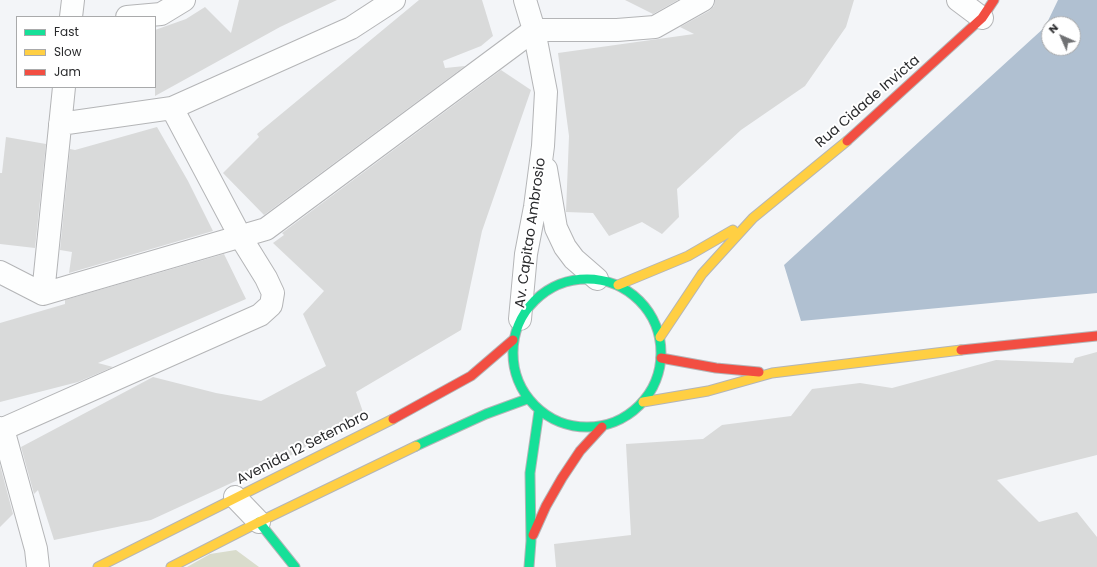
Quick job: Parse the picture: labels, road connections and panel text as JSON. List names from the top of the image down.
{
  "streets": {
    "main road": ["Rua Cidade Invicta", "Avenida 12 Setembro"],
    "street": ["Av. Capitao Ambrosio"]
  },
  "legend": ["Fast", "Slow", "Jam"],
  "north": "top left"
}
